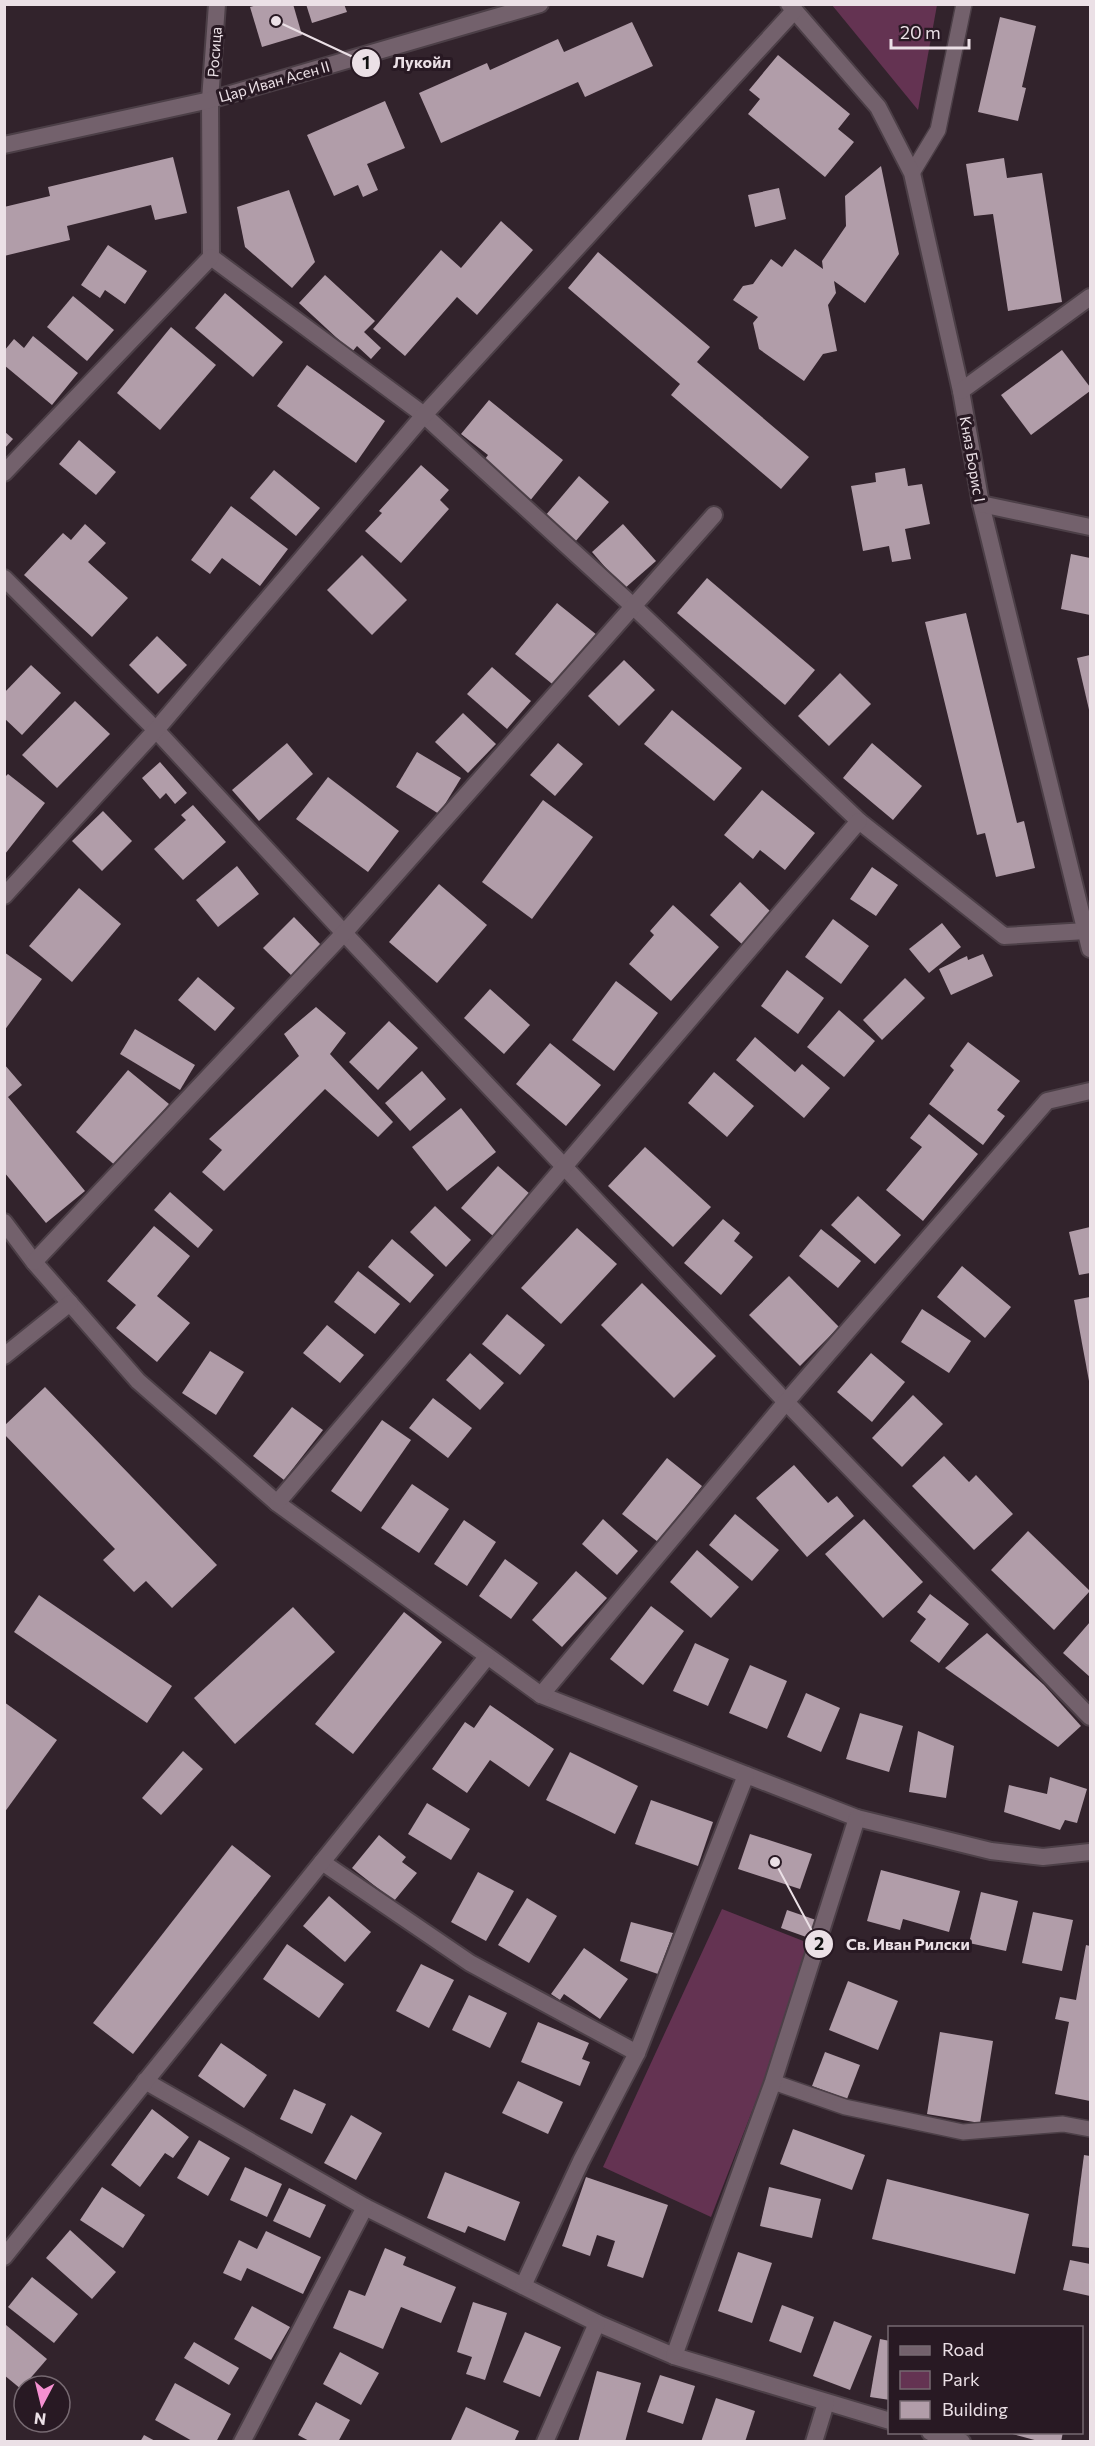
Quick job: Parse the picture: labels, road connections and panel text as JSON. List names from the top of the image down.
{
  "streets": {
    "street": ["Росица", "Цар Иван Асен II", "Княз Борис I"]
  },
  "crossings": [
    ["Росица", "Цар Иван Асен II"]
  ],
  "places": ["Лукойл", "Св. Иван Рилски"],
  "legend": ["Road", "Park", "Building"],
  "scale_bar": "20 m",
  "north": "bottom"
}
